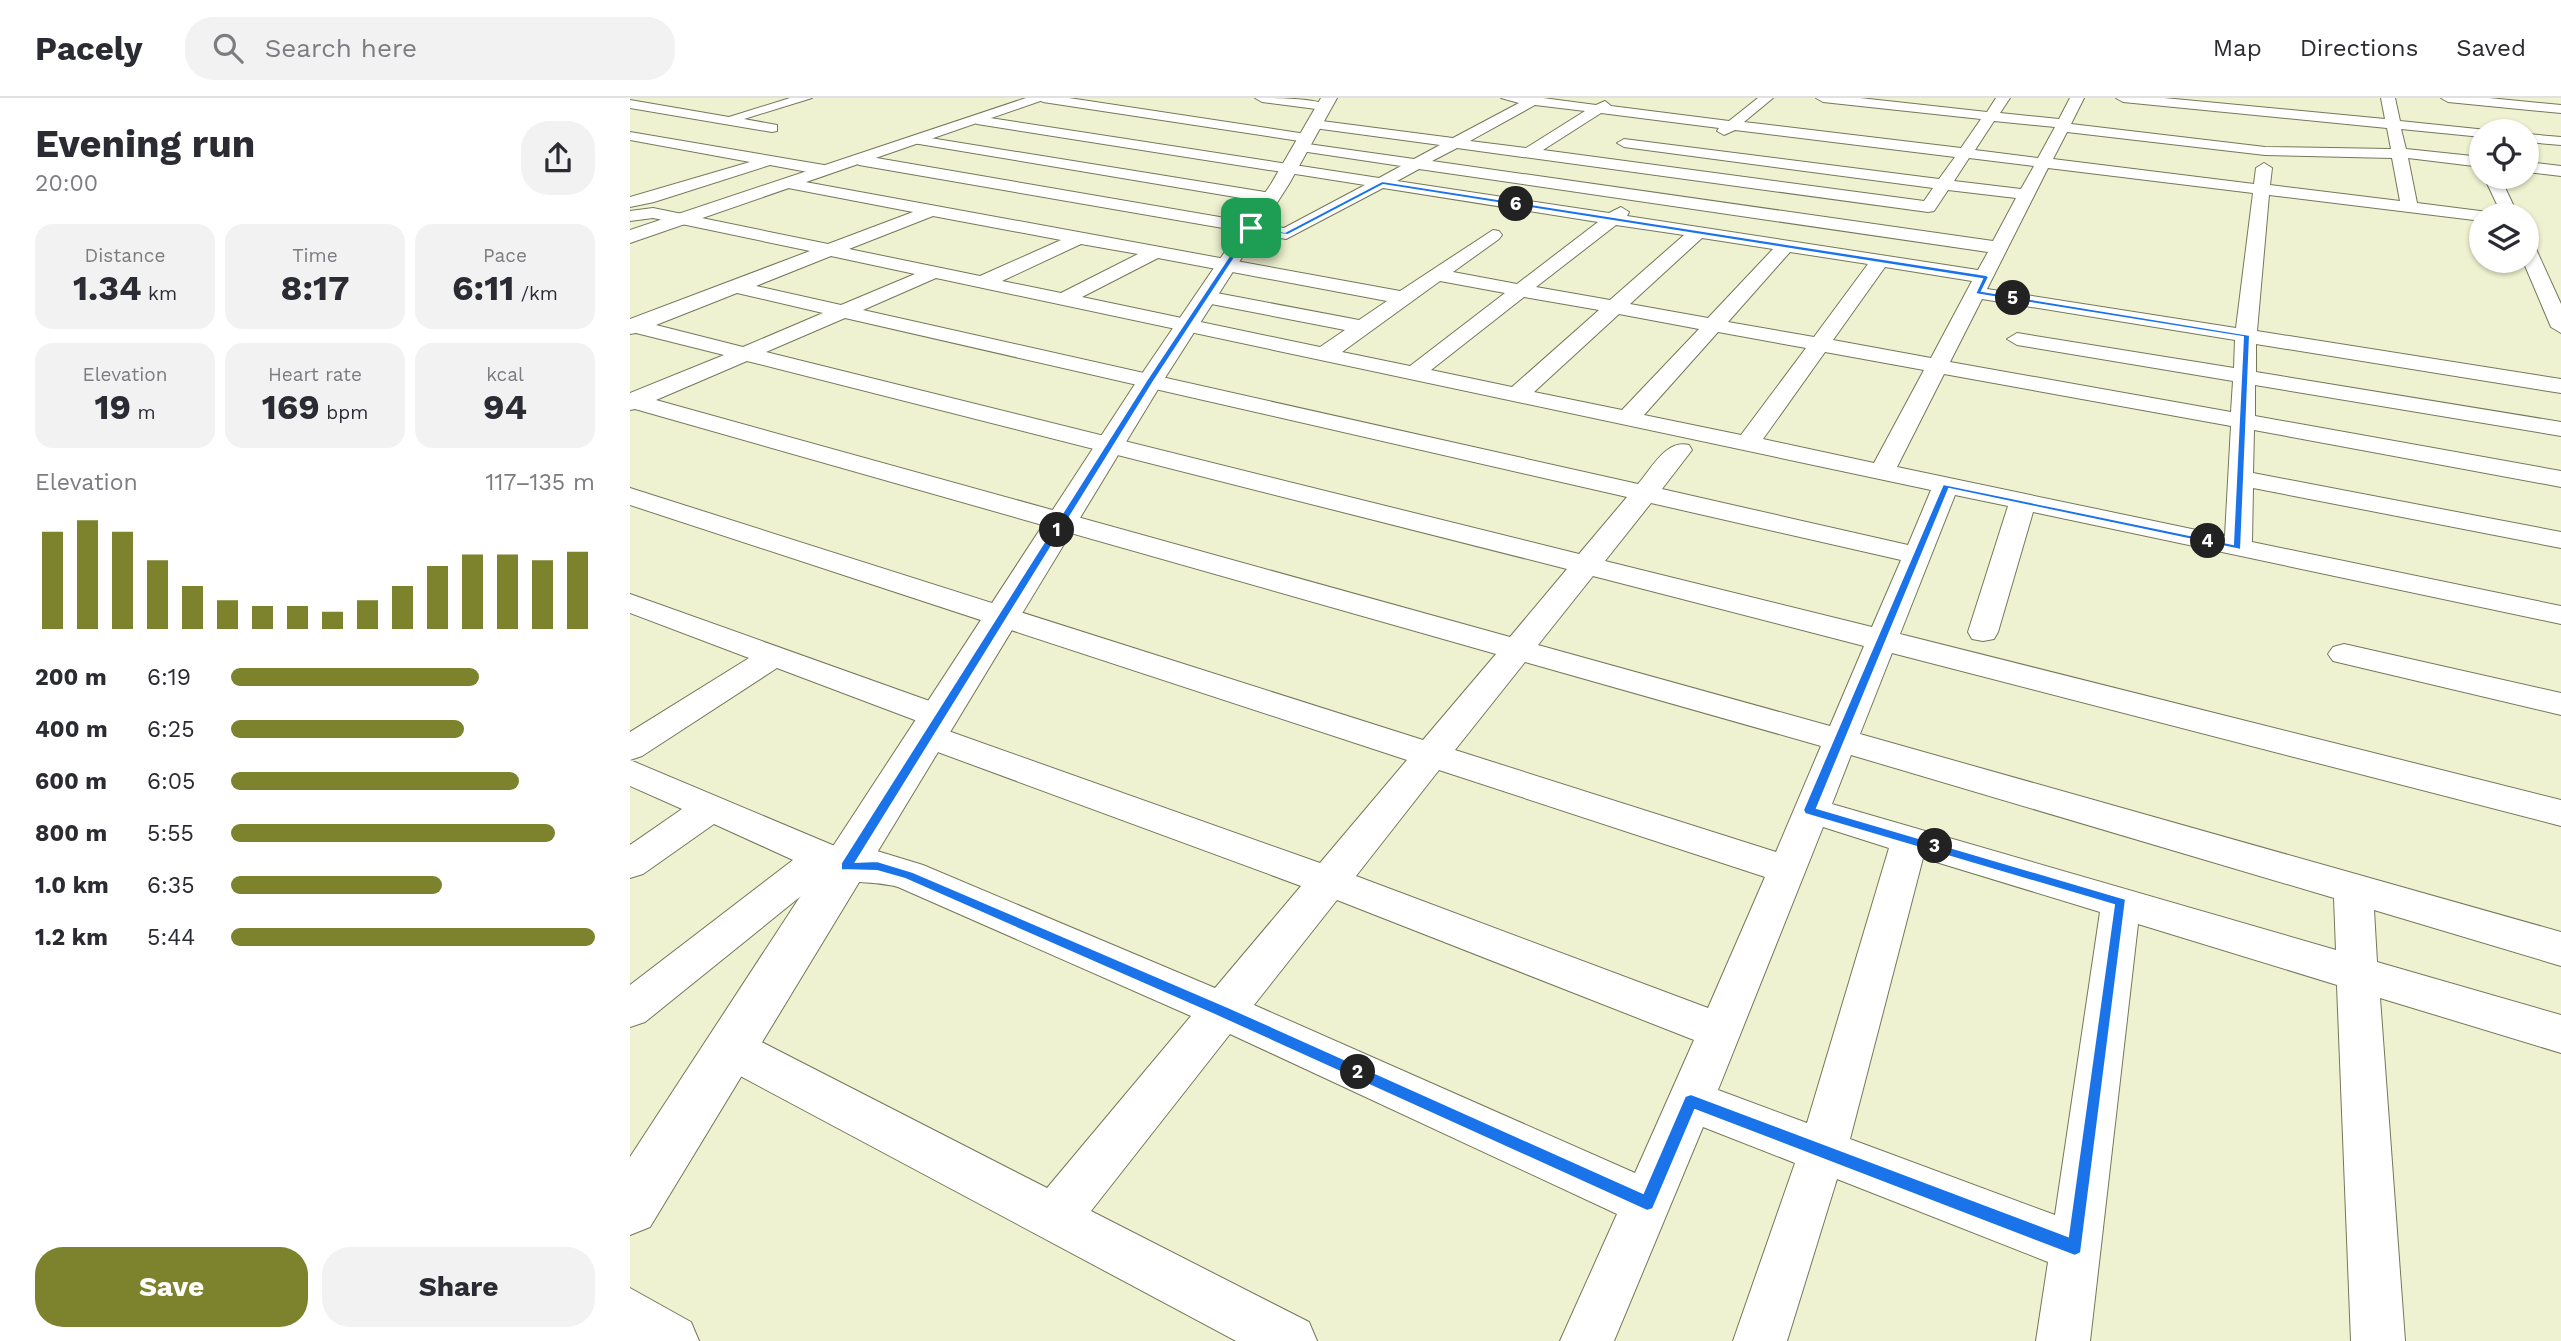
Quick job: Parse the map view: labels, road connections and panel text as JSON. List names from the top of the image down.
{
  "page": {
    "header": "Pacely",
    "search": "Search here",
    "nav": ["Map", "Directions", "Saved"],
    "heading": ["Evening run", "20:00"],
    "pins": [
      "6",
      "5",
      "1",
      "4",
      "3",
      "2"
    ],
    "stats": [
      ["Distance", "1.34 km"],
      ["Time", "8:17"],
      ["Pace", "6:11 /km"],
      ["Elevation", "19 m"],
      ["Heart rate", "169 bpm"],
      ["kcal", "94"]
    ],
    "chart": ["Elevation", "117–135 m"],
    "list": [
      {
        "name": "200 m",
        "note": "6:19"
      },
      {
        "name": "400 m",
        "note": "6:25"
      },
      {
        "name": "600 m",
        "note": "6:05"
      },
      {
        "name": "800 m",
        "note": "5:55"
      },
      {
        "name": "1.0 km",
        "note": "6:35"
      },
      {
        "name": "1.2 km",
        "note": "5:44"
      }
    ],
    "buttons": ["Save", "Share"]
  }
}
